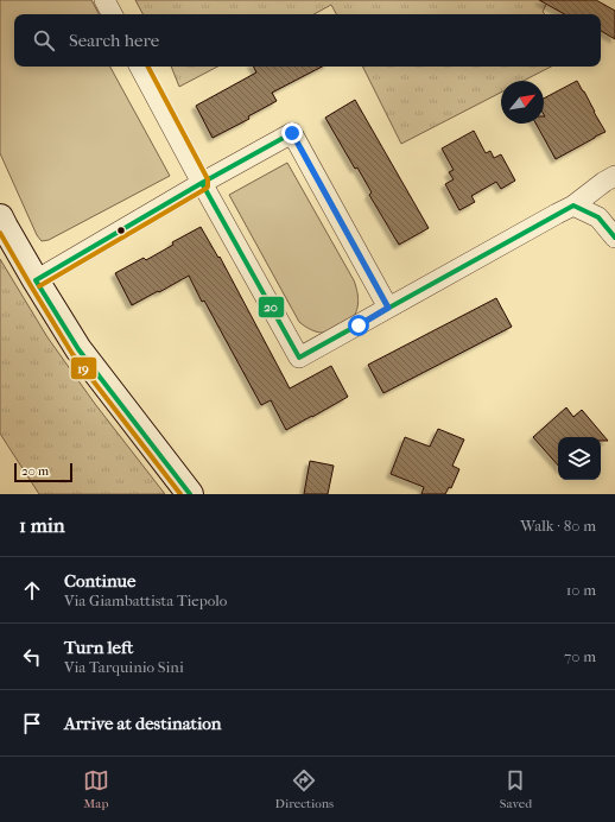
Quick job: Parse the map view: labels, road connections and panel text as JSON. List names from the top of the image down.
{
  "lines": ["transit line 19", "transit line 20"],
  "scale_bar": "20 m",
  "north": "top right",
  "page": {
    "search": "Search here",
    "scale": "20 m",
    "heading": ["1 min", "Walk · 80 m"],
    "list": [
      ["Continue", "Via Giambattista Tiepolo", "10 m"],
      ["Turn left", "Via Tarquinio Sini", "70 m"],
      "Arrive at destination"
    ],
    "nav": ["Map", "Directions", "Saved"]
  }
}
